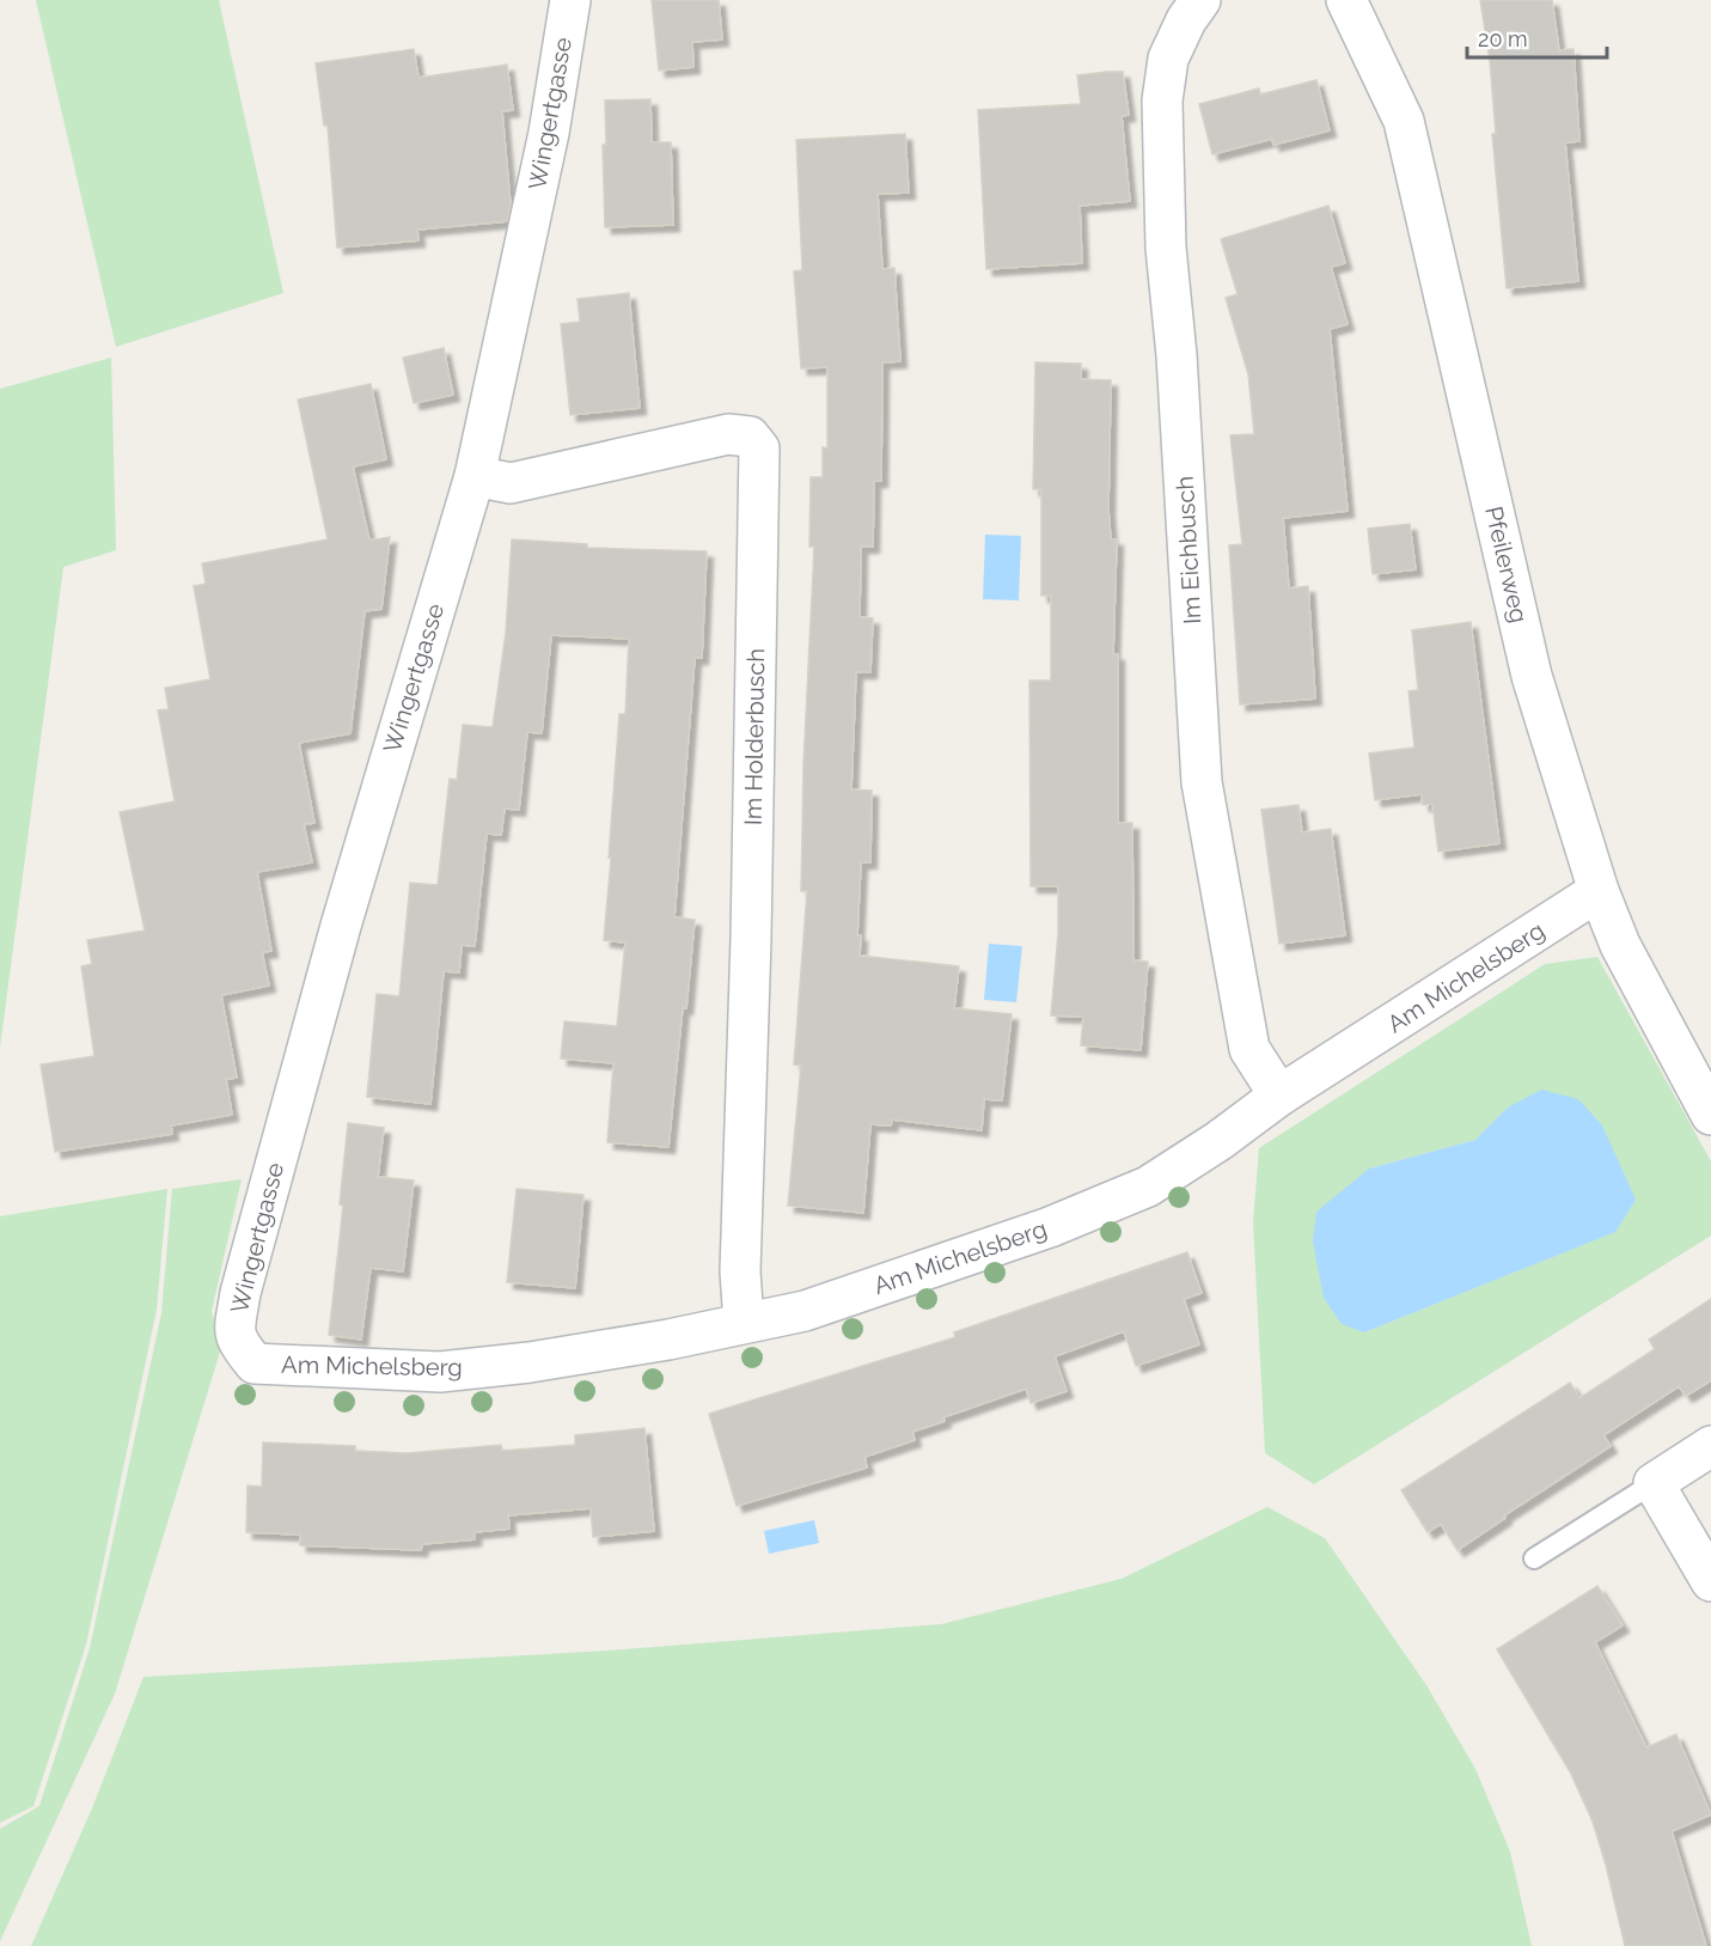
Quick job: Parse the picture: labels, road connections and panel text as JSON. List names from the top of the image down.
{
  "streets": {
    "street": [
      "Wingertgasse",
      "Im Eichbusch",
      "Pfeilerweg",
      "Im Holderbusch",
      "Am Michelsberg"
    ]
  },
  "crossings": [
    ["Wingertgasse", "Im Holderbusch"],
    ["Wingertgasse", "Am Michelsberg"],
    ["Im Eichbusch", "Am Michelsberg"],
    ["Pfeilerweg", "Am Michelsberg"],
    ["Im Holderbusch", "Am Michelsberg"]
  ],
  "scale_bar": "20 m"
}
